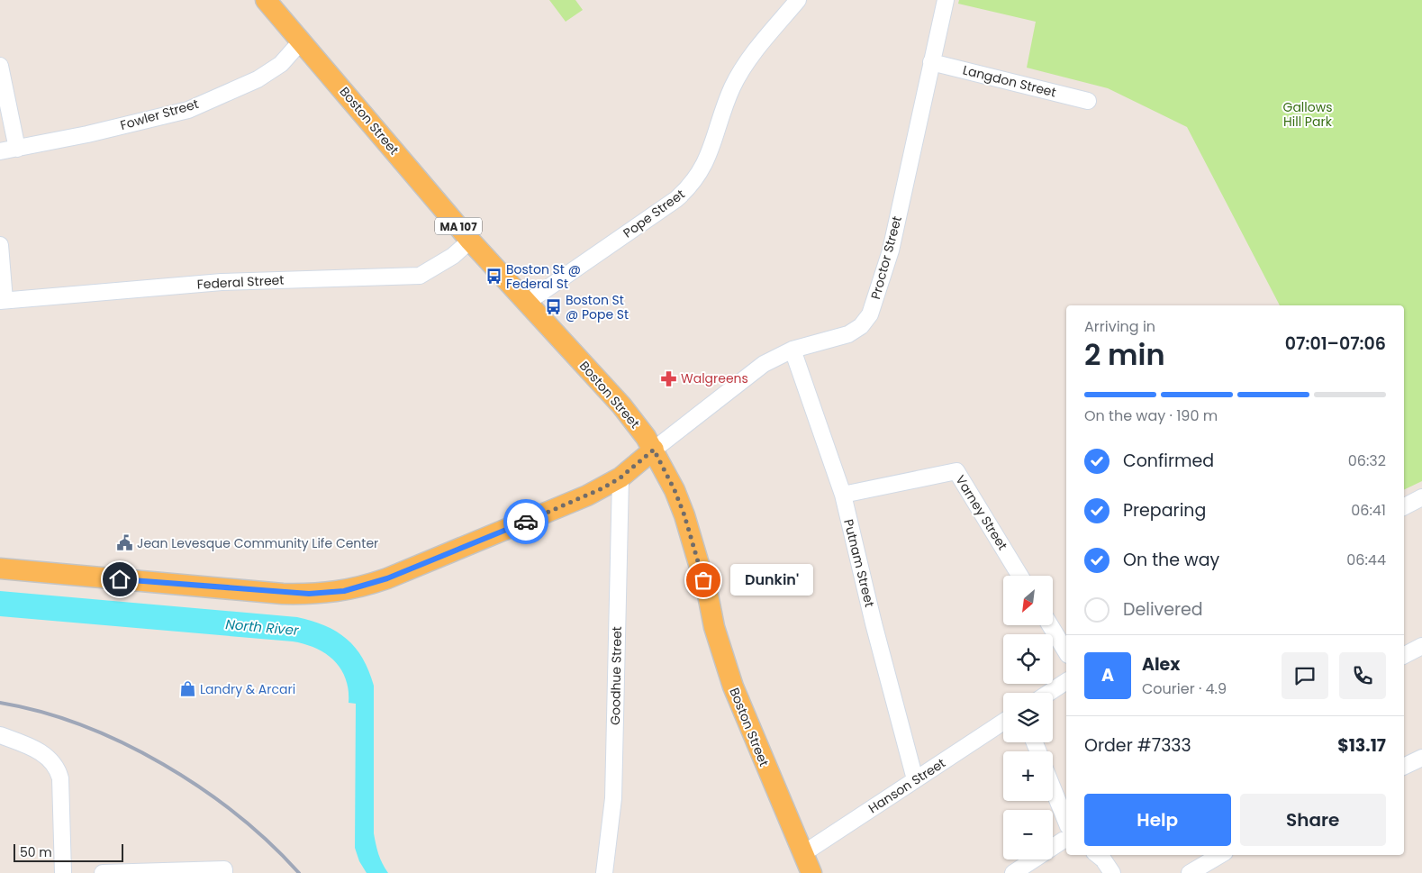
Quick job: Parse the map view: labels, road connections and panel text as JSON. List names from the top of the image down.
{
  "streets": {
    "main road": ["Boston Street", "MA 107"],
    "street": [
      "Langdon Street",
      "Fowler Street",
      "Pope Street",
      "Proctor Street",
      "Federal Street",
      "Varney Street",
      "Putnam Street",
      "Goodhue Street",
      "Hanson Street"
    ]
  },
  "crossings": [
    ["Langdon Street", "Proctor Street"],
    ["Fowler Street", "Boston Street"],
    ["Boston Street", "Pope Street"],
    ["Boston Street", "Proctor Street"],
    ["Boston Street", "Federal Street"],
    ["Boston Street", "Hanson Street"],
    ["Proctor Street", "Putnam Street"],
    ["Varney Street", "Putnam Street"],
    ["Putnam Street", "Hanson Street"]
  ],
  "water": ["North River"],
  "parks": ["Gallows Hill Park"],
  "places": {
    "bus stop": ["Boston St @ Federal St", "Boston St @ Pope St"],
    "pharmacy": ["Walgreens"],
    "public building": ["Jean Levesque Community Life Center"],
    "other": ["Dunkin'"],
    "shop": ["Landry & Arcari"]
  },
  "scale_bar": "50 m",
  "north": "bottom left",
  "page": {
    "heading": ["2 min", "Arriving in", "07:01–07:06"],
    "panel": [
      "Alex",
      "Courier · 4.9",
      "Order #7333",
      "$13.17"
    ],
    "bar": "On the way · 190 m",
    "list": [
      ["Confirmed", "06:32"],
      ["Preparing", "06:41"],
      ["On the way", "06:44"],
      "Delivered"
    ],
    "bubble": "Dunkin'",
    "map_buttons": ["+", "−"],
    "round": "A",
    "buttons": ["Help", "Share"],
    "scale": "50 m"
  }
}
